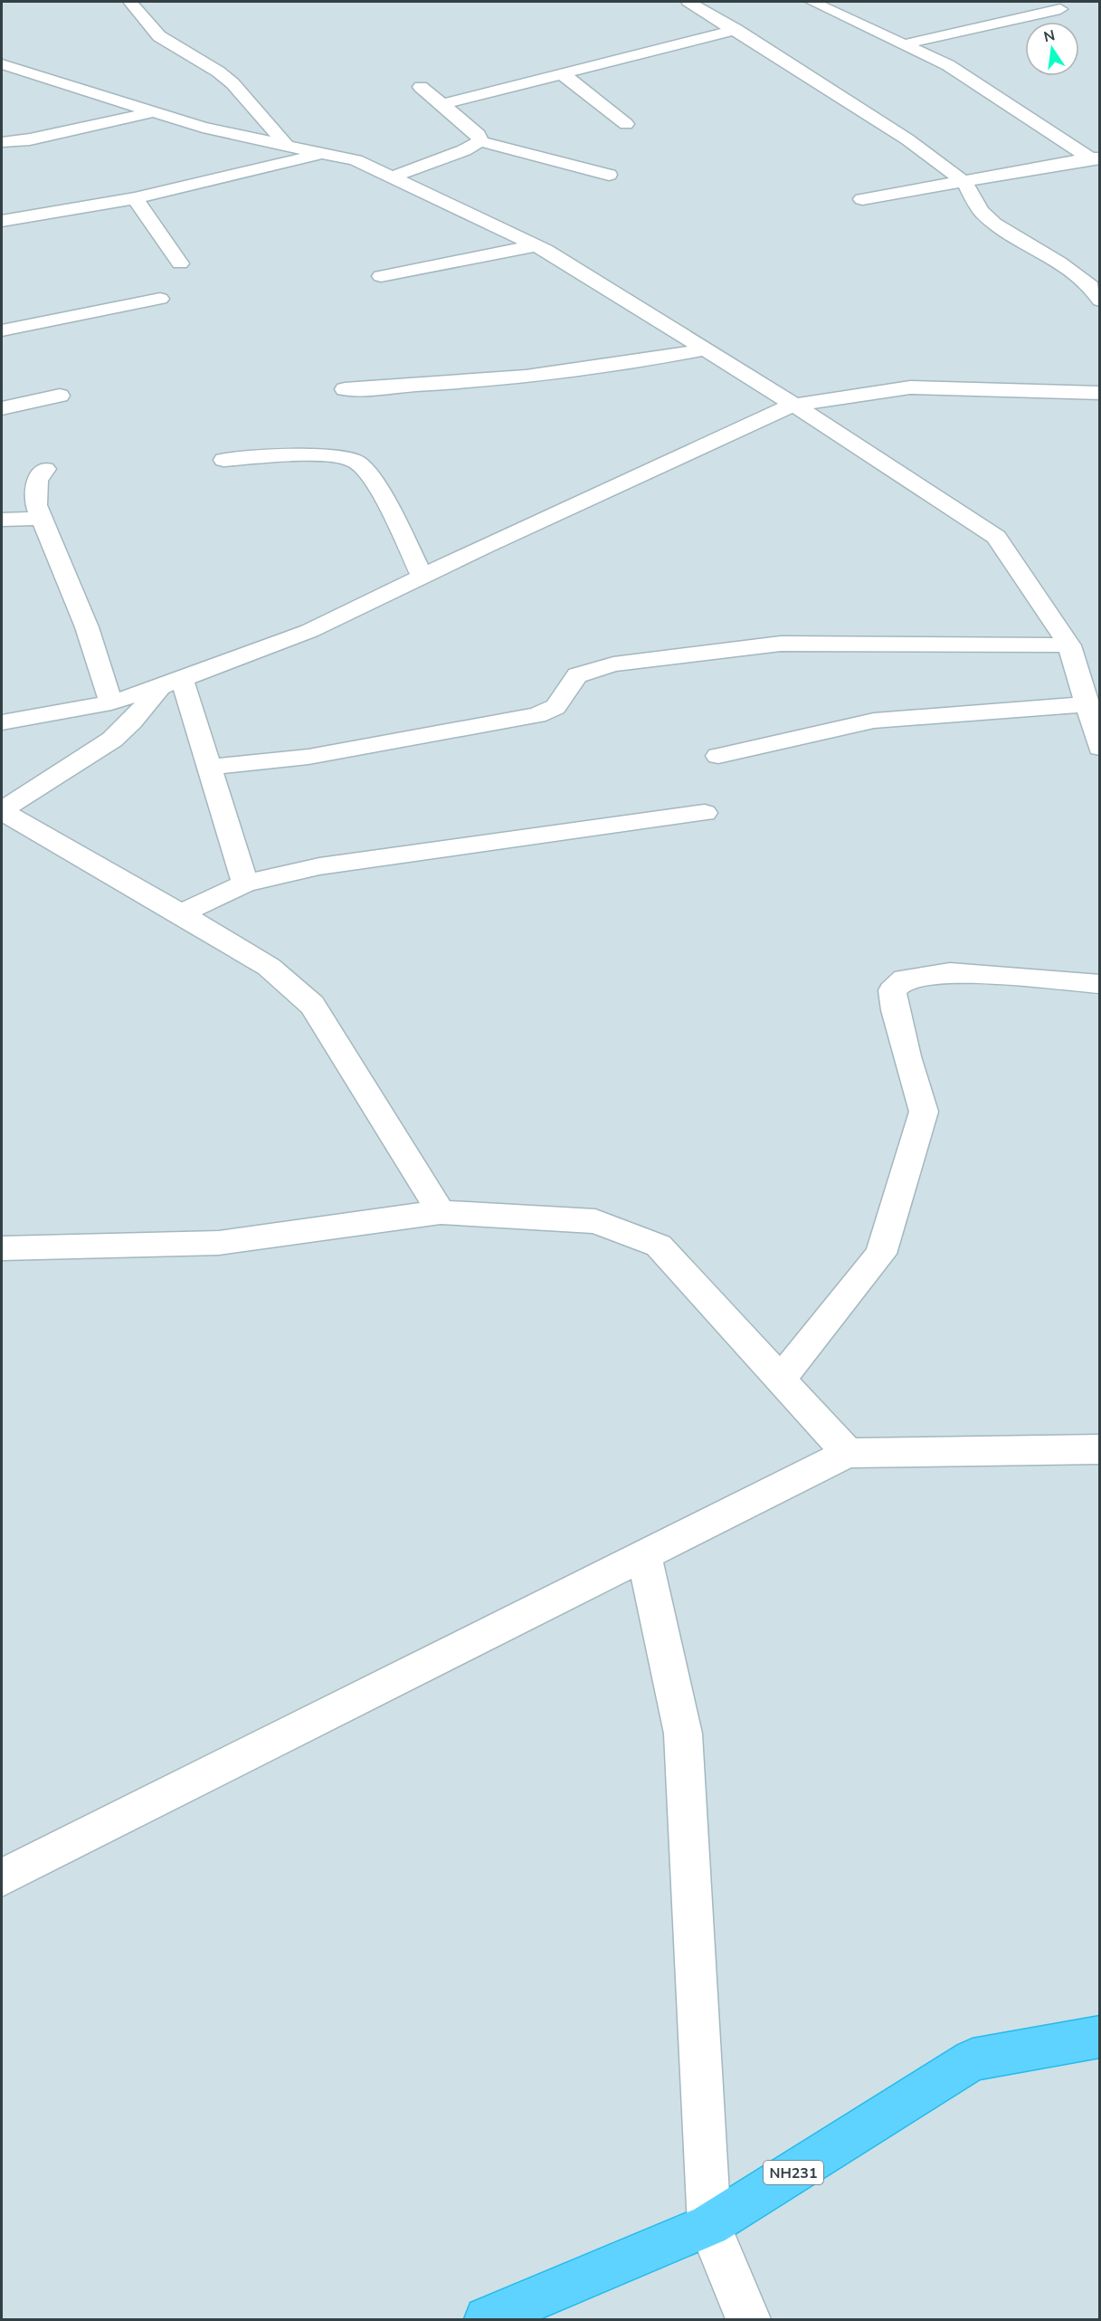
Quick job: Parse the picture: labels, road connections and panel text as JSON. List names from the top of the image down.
{
  "streets": {
    "highway": ["NH231"]
  },
  "north": "top"
}
